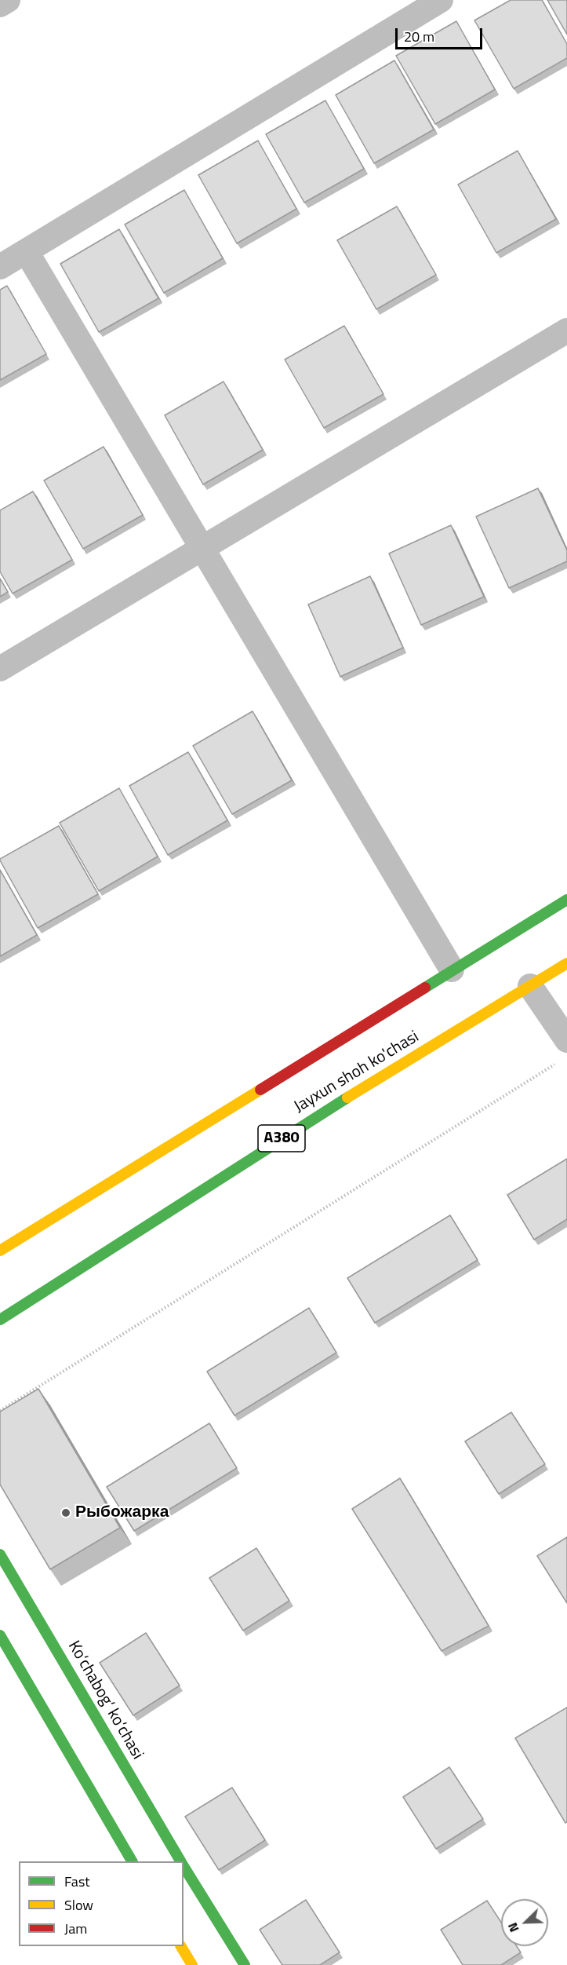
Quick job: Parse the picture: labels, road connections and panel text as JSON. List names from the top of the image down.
{
  "streets": {
    "main road": ["Jayxun shoh ko'chasi", "A380", "Ko‘chabog‘ ko‘chasi"]
  },
  "places": ["Рыбожарка"],
  "legend": ["Fast", "Slow", "Jam"],
  "scale_bar": "20 m",
  "north": "bottom left"
}
